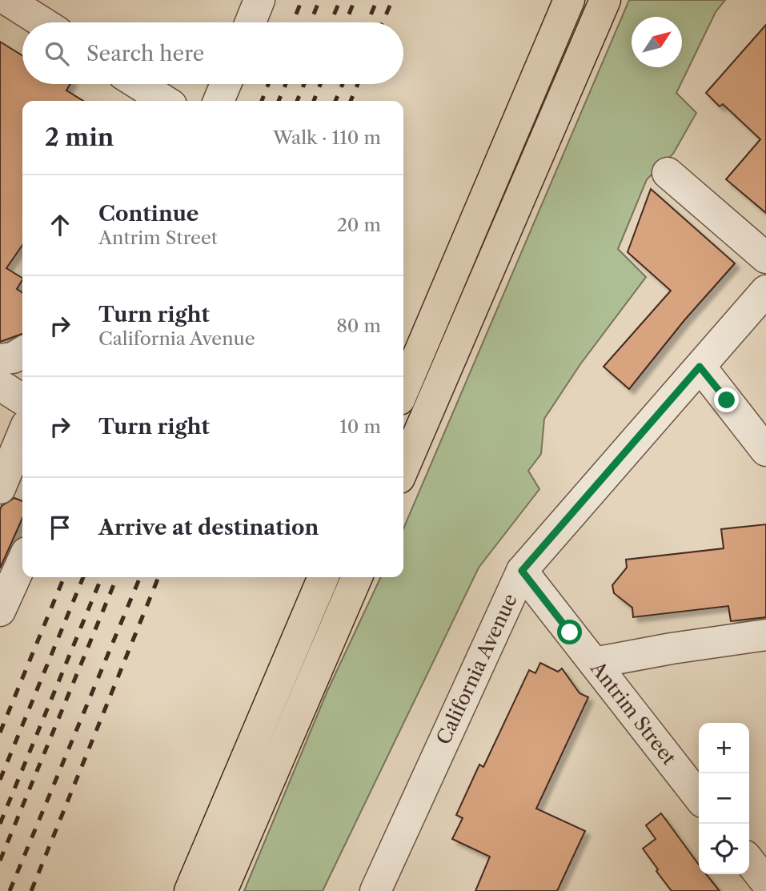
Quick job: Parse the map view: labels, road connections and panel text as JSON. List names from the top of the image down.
{
  "streets": {
    "street": ["California Avenue", "Antrim Street"]
  },
  "crossings": [
    ["California Avenue", "Antrim Street"]
  ],
  "north": "top right",
  "page": {
    "search": "Search here",
    "heading": ["2 min", "Walk · 110 m"],
    "list": [
      ["Continue", "Antrim Street", "20 m"],
      ["Turn right", "California Avenue", "80 m"],
      ["Turn right", "10 m"],
      "Arrive at destination"
    ],
    "map_buttons": ["+", "−"]
  }
}
